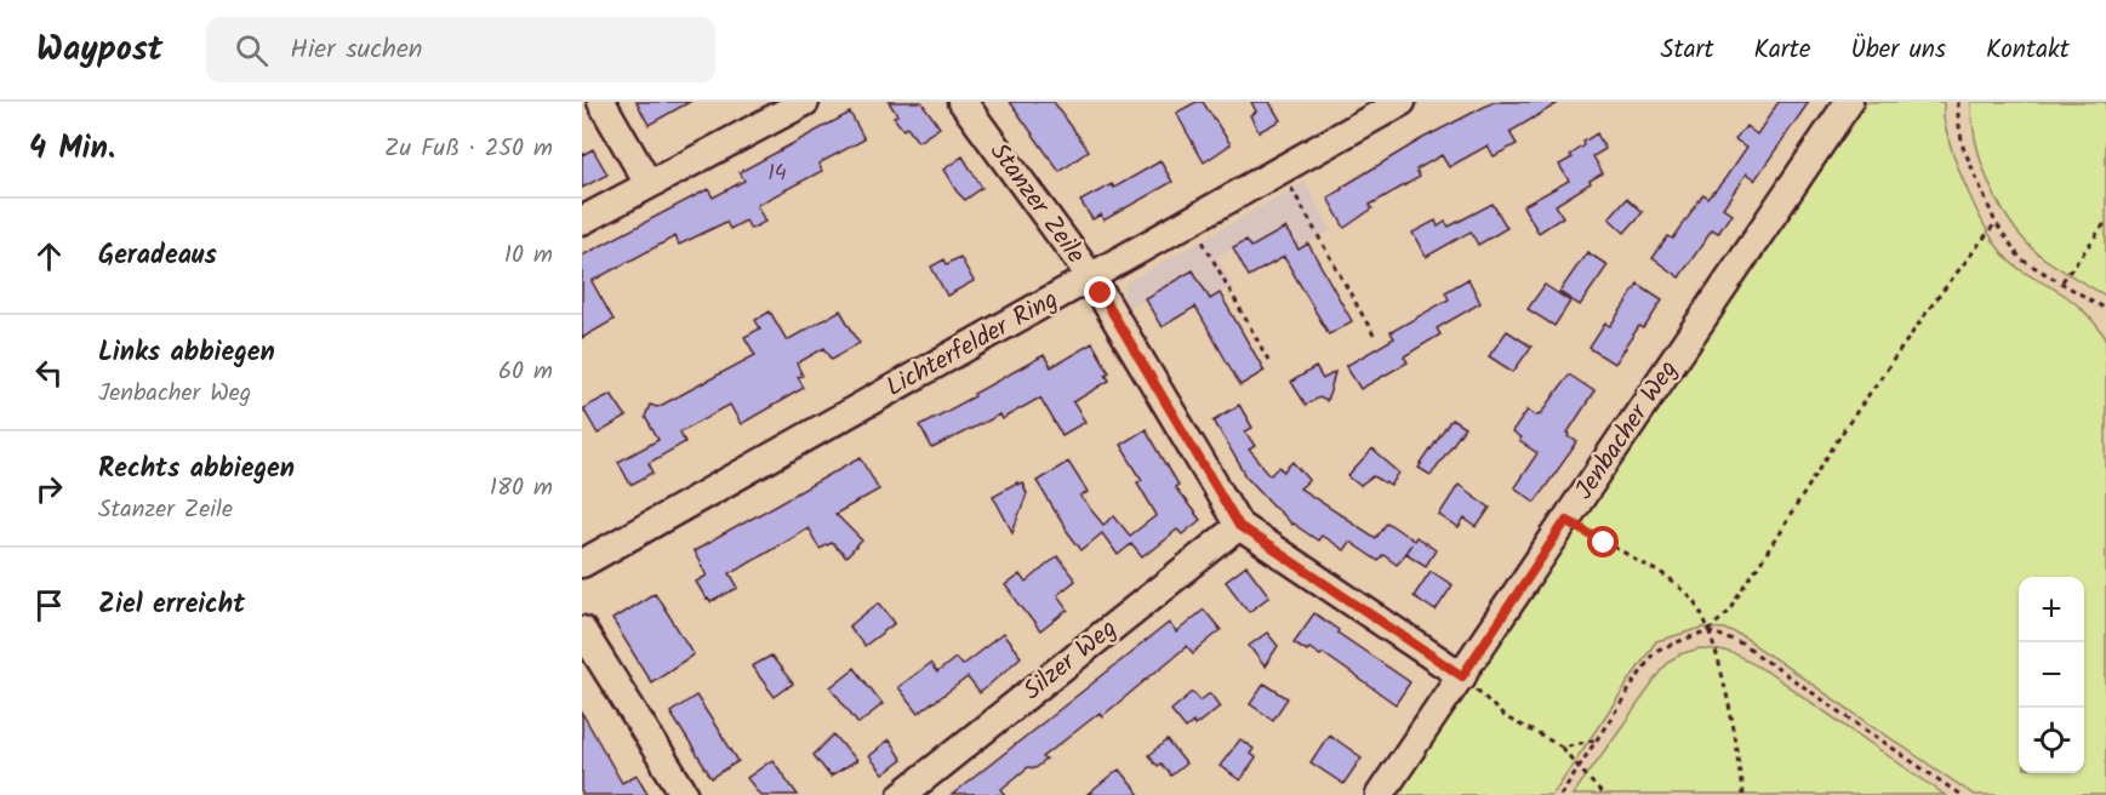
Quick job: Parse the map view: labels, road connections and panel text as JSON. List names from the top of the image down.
{
  "streets": {
    "street": [
      "Stanzer Zeile",
      "Lichterfelder Ring",
      "Jenbacher Weg",
      "Silzer Weg"
    ]
  },
  "crossings": [
    ["Stanzer Zeile", "Lichterfelder Ring"],
    ["Stanzer Zeile", "Jenbacher Weg"],
    ["Stanzer Zeile", "Silzer Weg"]
  ],
  "house_numbers": ["14"],
  "page": {
    "header": "Waypost",
    "search": "Hier suchen",
    "nav": [
      "Start",
      "Karte",
      "Über uns",
      "Kontakt"
    ],
    "heading": ["4 Min.", "Zu Fuß · 250 m"],
    "list": [
      ["Geradeaus", "10 m"],
      ["Links abbiegen", "Jenbacher Weg", "60 m"],
      ["Rechts abbiegen", "Stanzer Zeile", "180 m"],
      "Ziel erreicht"
    ],
    "map_buttons": ["+", "−"]
  }
}
